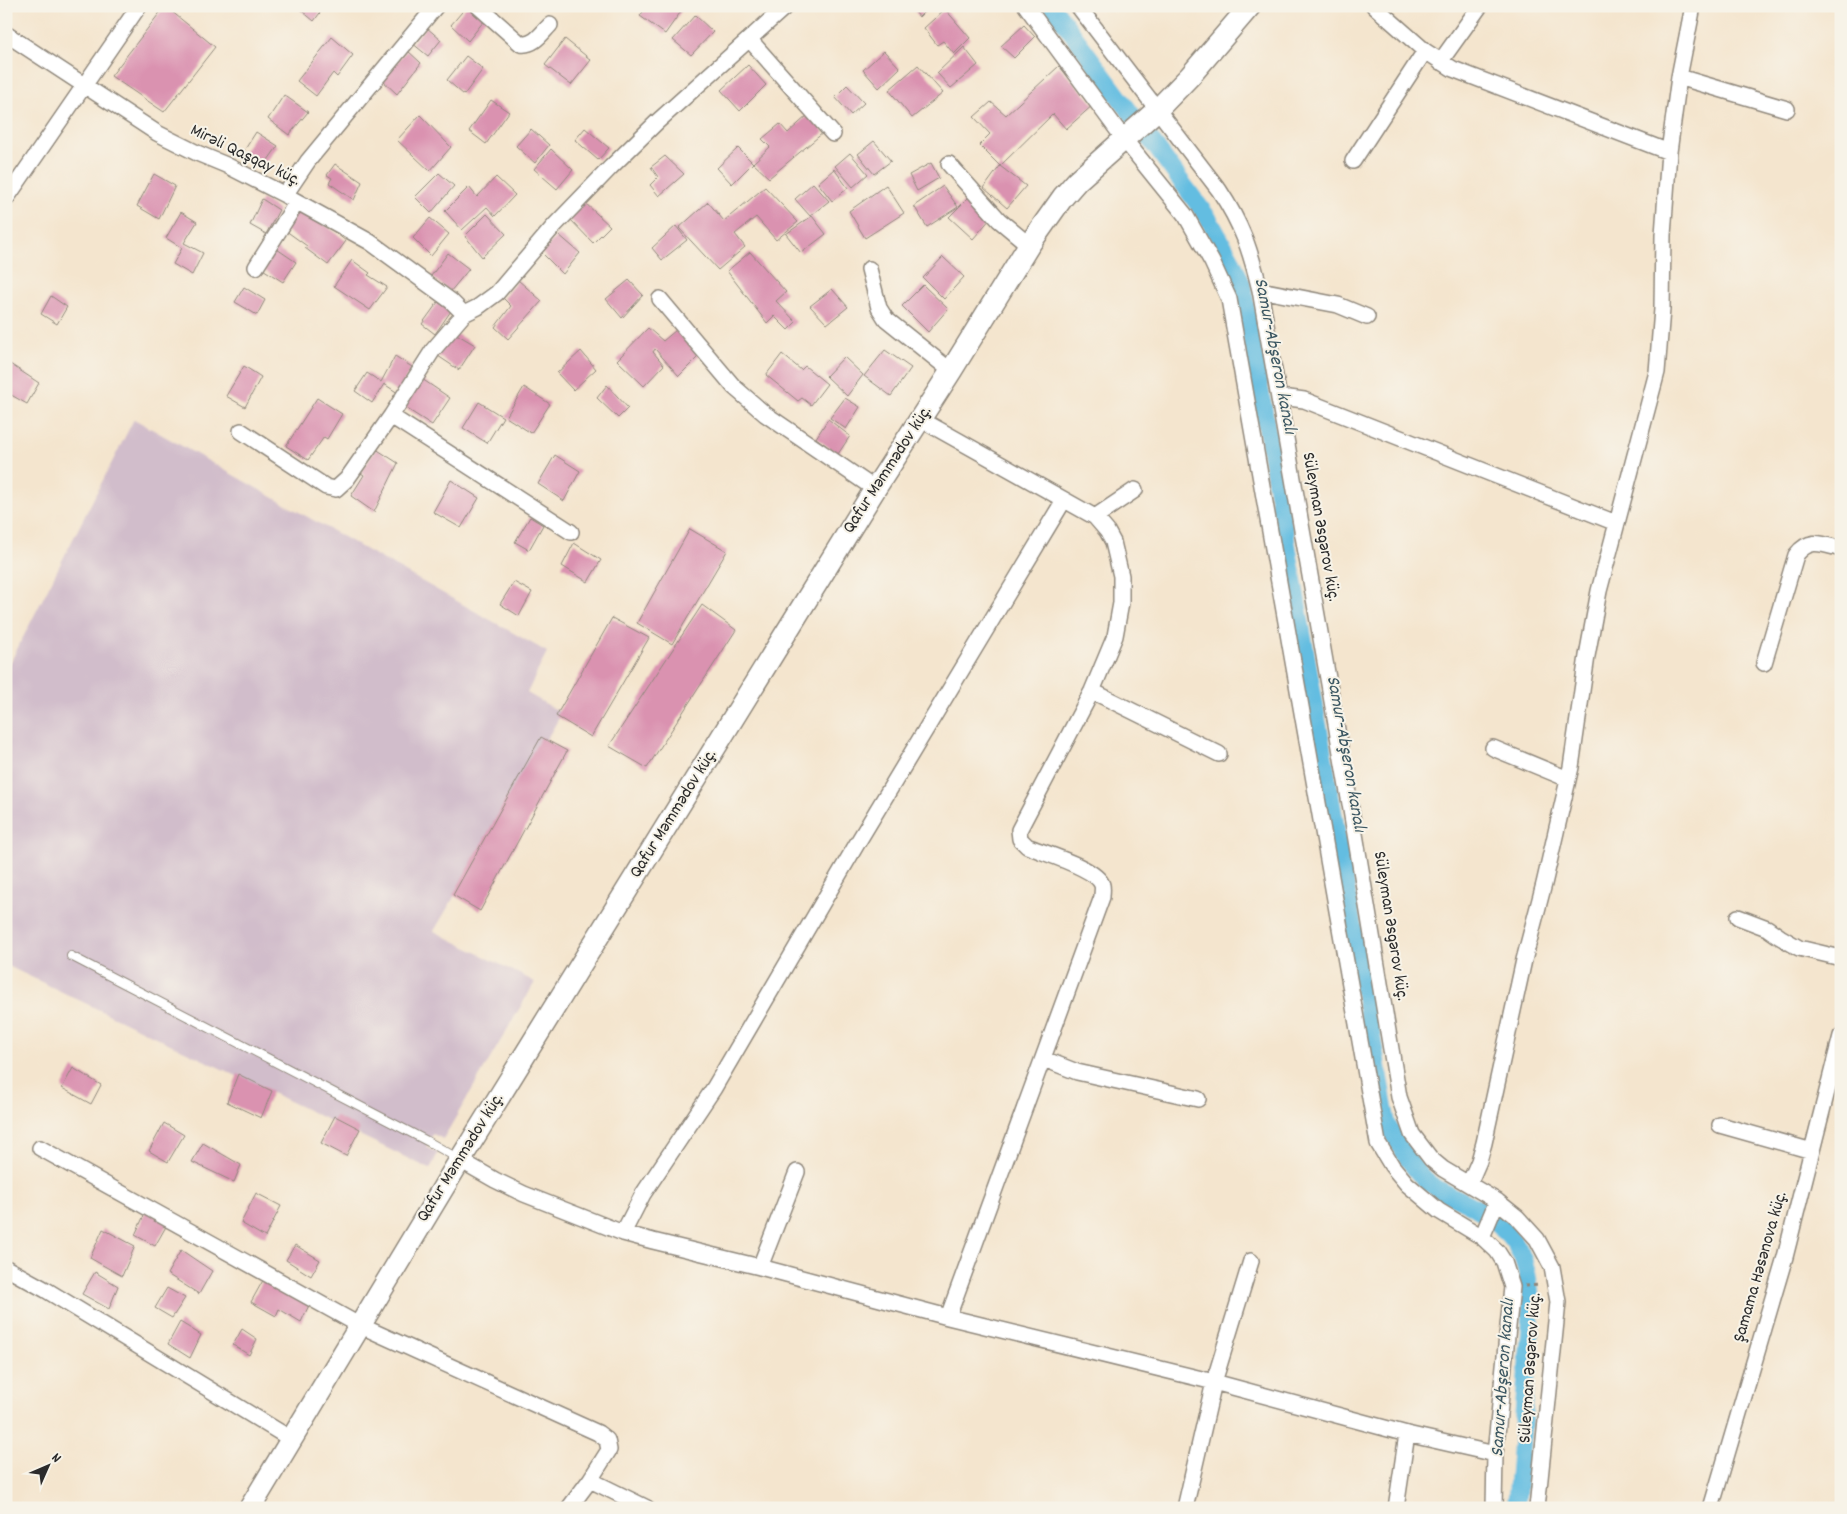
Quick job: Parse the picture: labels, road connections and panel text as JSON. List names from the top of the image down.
{
  "streets": {
    "street": [
      "Mirəli Qaşqay küç.",
      "Qafur Məmmədov küç.",
      "Süleyman Əsgərov küç.",
      "Şamama Həsənova küç."
    ]
  },
  "crossings": [
    ["Qafur Məmmədov küç.", "Süleyman Əsgərov küç."]
  ],
  "water": ["Samur-Abşeron kanalı"],
  "north": "top right"
}
